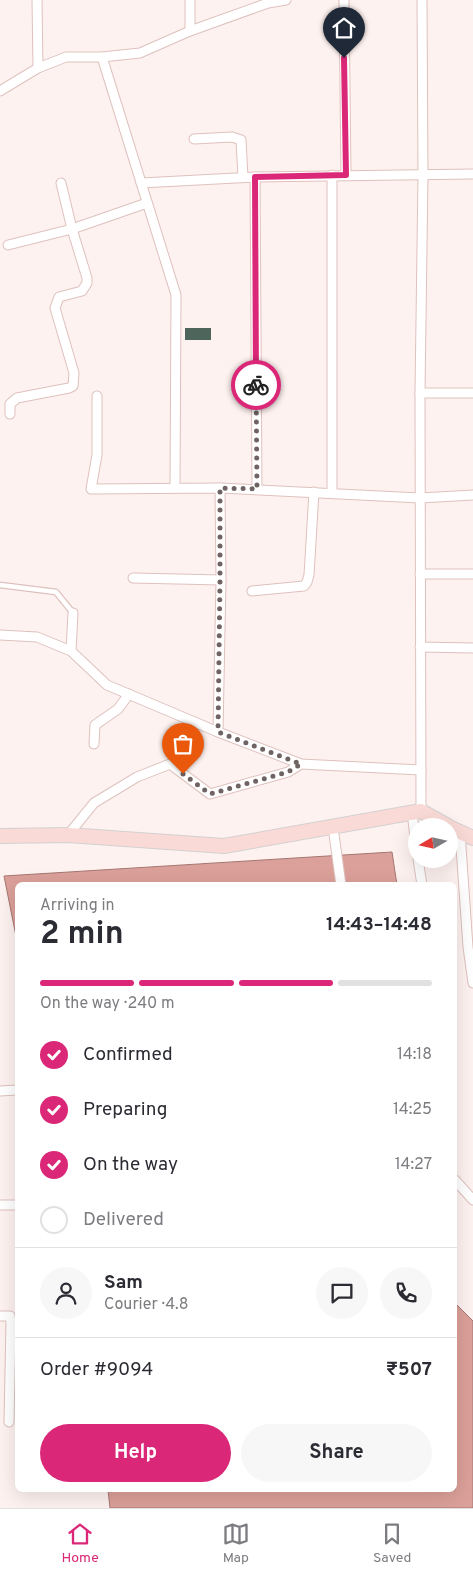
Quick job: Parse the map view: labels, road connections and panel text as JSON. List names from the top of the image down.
{
  "north": "left",
  "page": {
    "heading": ["2 min", "Arriving in", "14:43–14:48"],
    "panel": [
      "Sam",
      "Courier · 4.8",
      "Order #9094",
      "₹507"
    ],
    "bar": "On the way · 240 m",
    "list": [
      ["Confirmed", "14:18"],
      ["Preparing", "14:25"],
      ["On the way", "14:27"],
      "Delivered"
    ],
    "buttons": ["Help", "Share"],
    "tabs": ["Home", "Map", "Saved"]
  }
}
